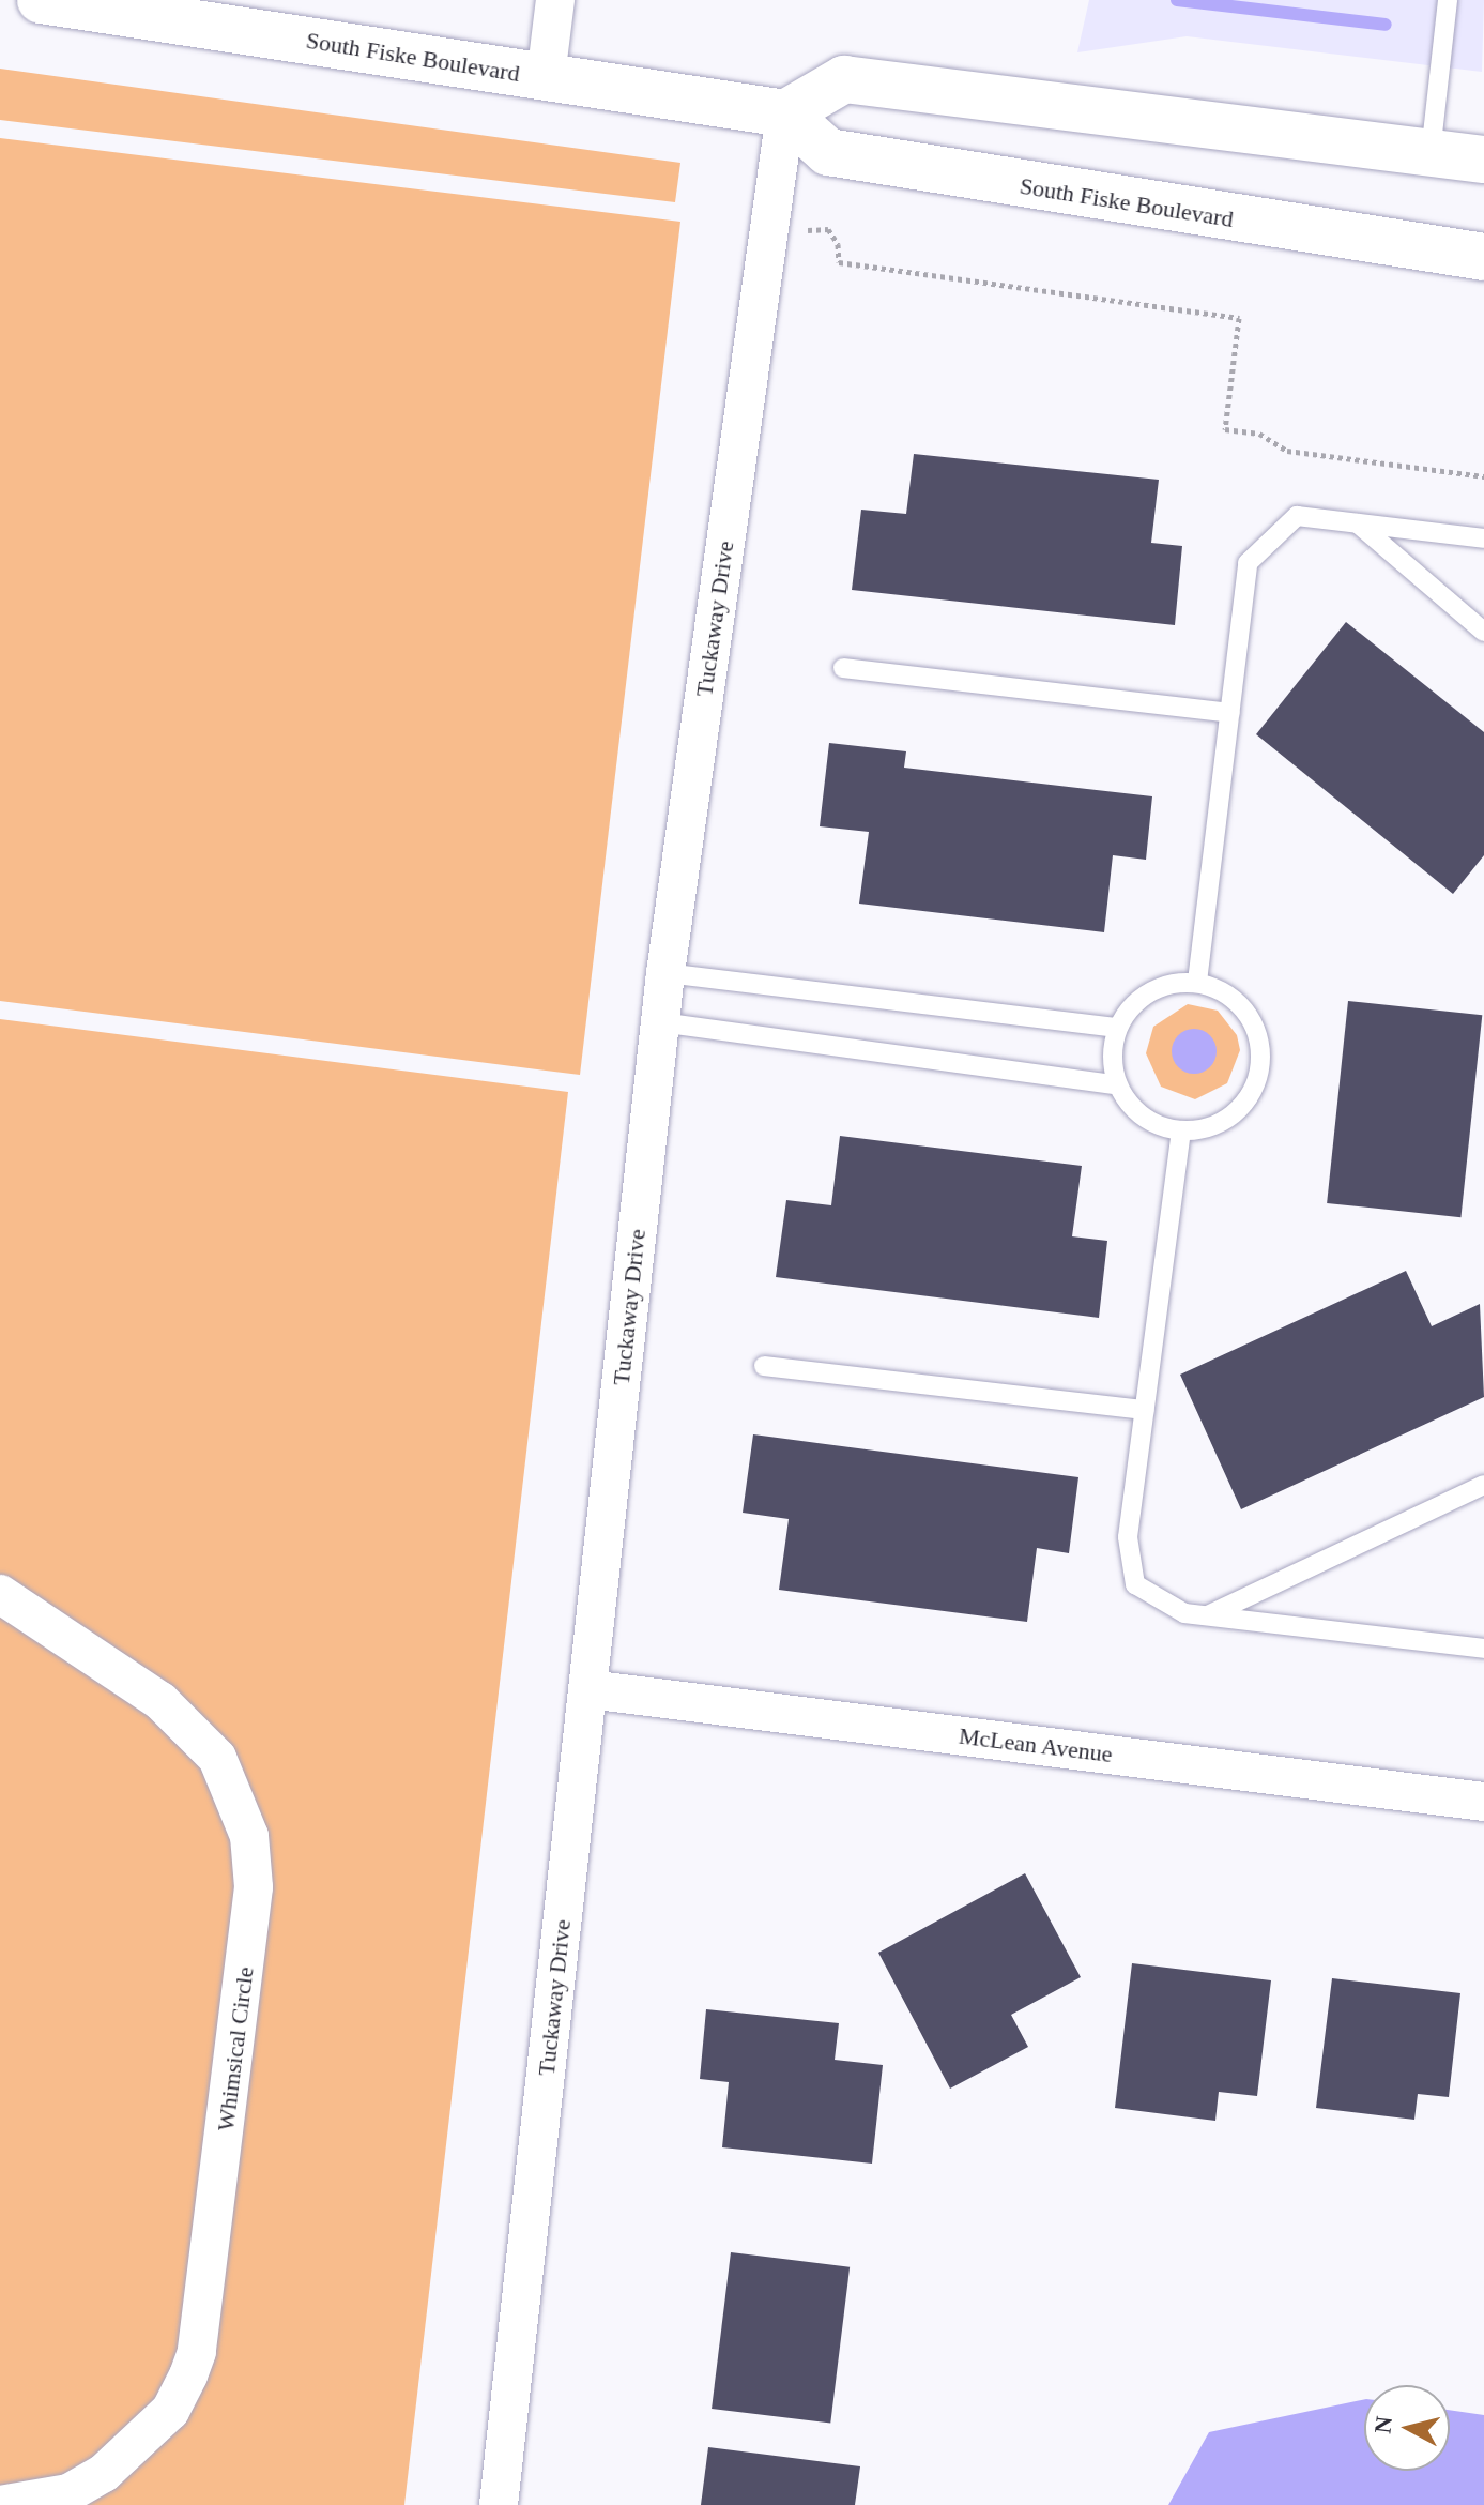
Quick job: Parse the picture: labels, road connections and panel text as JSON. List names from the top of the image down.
{
  "streets": {
    "main road": ["South Fiske Boulevard"],
    "street": ["Tuckaway Drive", "McLean Avenue", "Whimsical Circle"]
  },
  "crossings": [
    ["South Fiske Boulevard", "Tuckaway Drive"],
    ["Tuckaway Drive", "McLean Avenue"]
  ],
  "north": "left"
}
